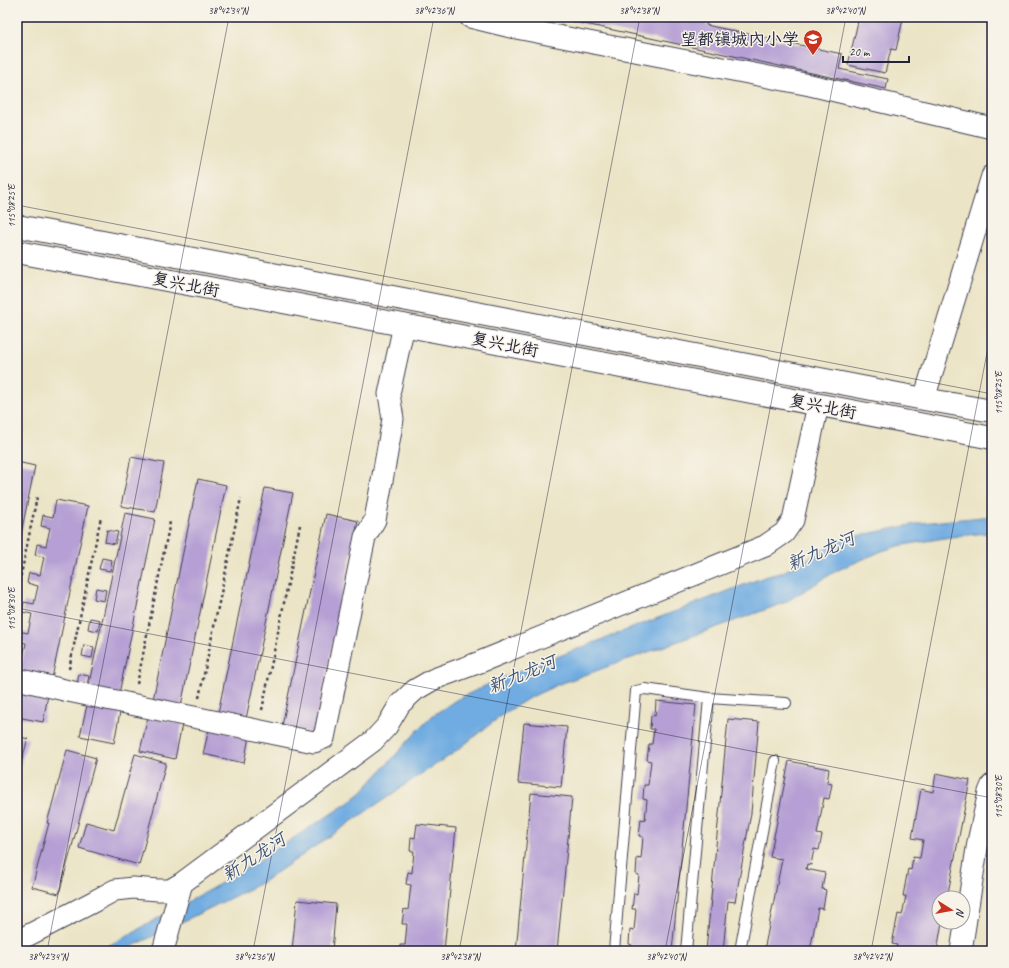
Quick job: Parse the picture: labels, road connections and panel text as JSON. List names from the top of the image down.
{
  "streets": {
    "main road": ["复兴北街"]
  },
  "water": ["新九龙河"],
  "places": {
    "school or university": ["望都镇城内小学"]
  },
  "scale_bar": "20 m",
  "north": "right",
  "coordinates": [
    "38°42'34\"N",
    "38°42'36\"N",
    "38°42'38\"N",
    "38°42'40\"N",
    "115°08'25\"E",
    "115°08'30\"E",
    "38°42'42\"N"
  ]
}
